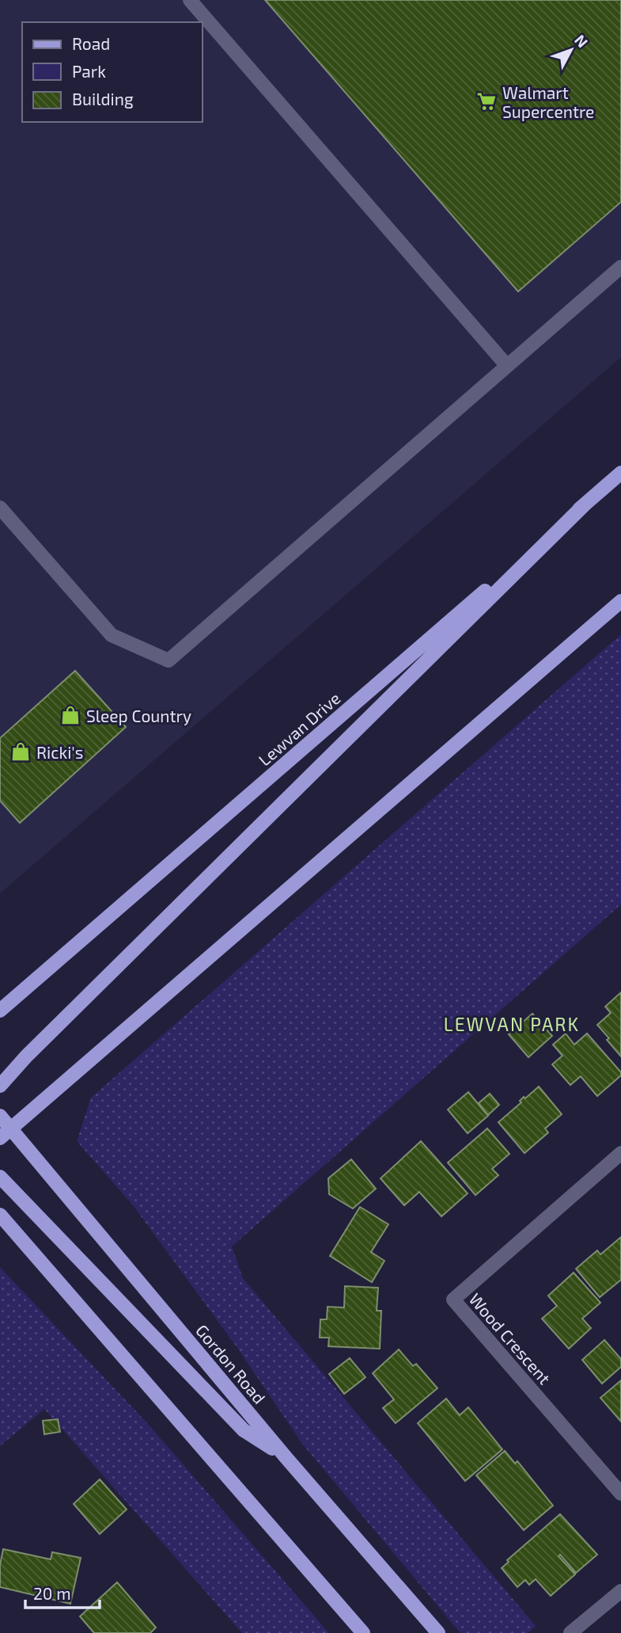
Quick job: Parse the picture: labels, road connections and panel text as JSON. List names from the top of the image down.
{
  "streets": {
    "main road": ["Lewvan Drive", "Gordon Road"],
    "street": ["Wood Crescent"]
  },
  "districts": ["LEWVAN PARK"],
  "places": {
    "supermarket": ["Walmart Supercentre"],
    "shop": ["Sleep Country", "Ricki's"]
  },
  "legend": ["Road", "Park", "Building"],
  "scale_bar": "20 m",
  "north": "top right"
}
